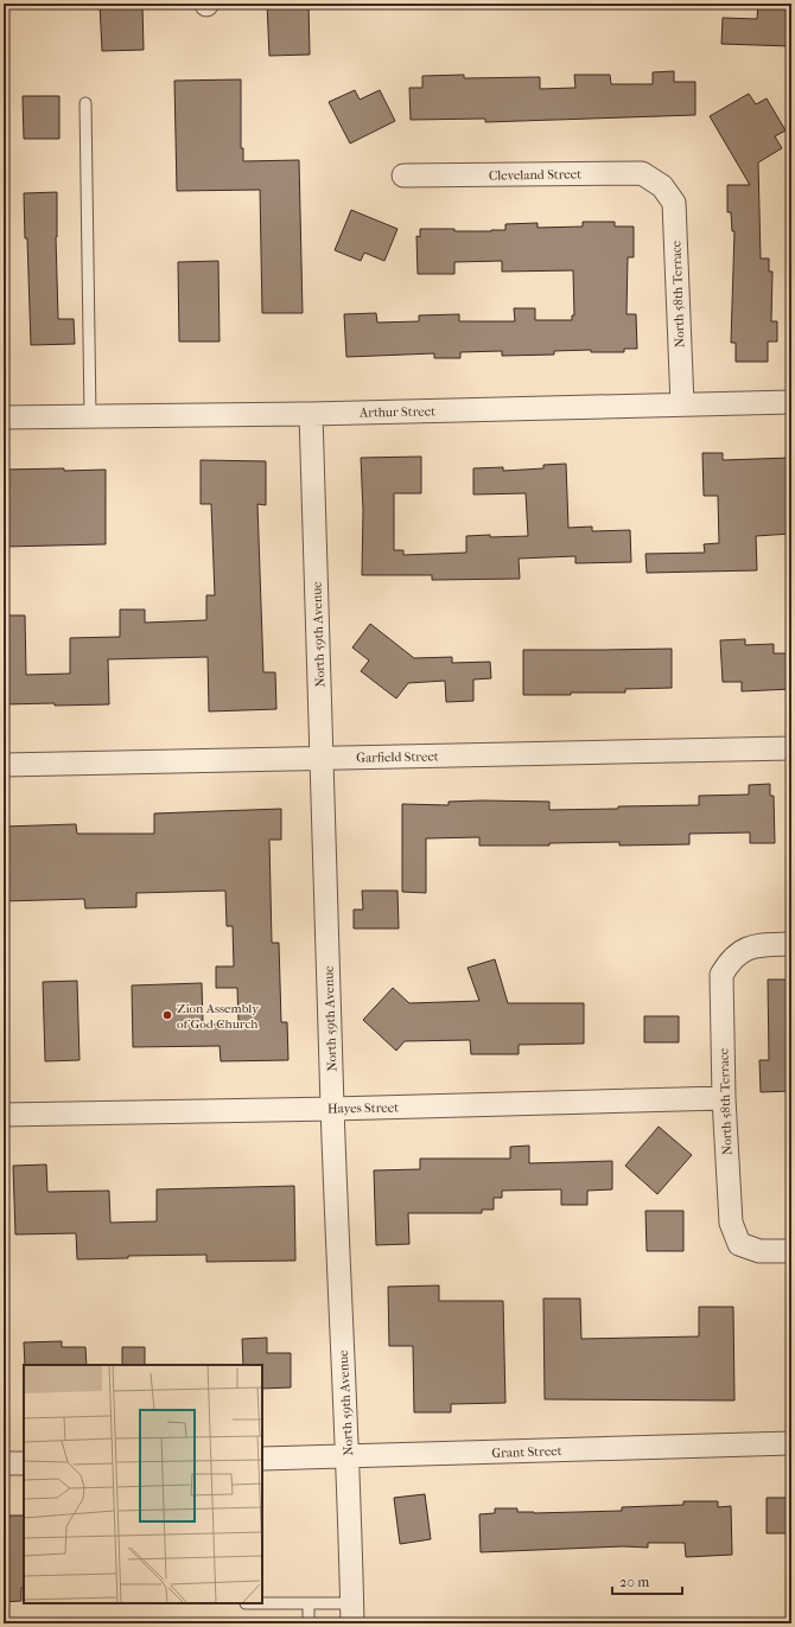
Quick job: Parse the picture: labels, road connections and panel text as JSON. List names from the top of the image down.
{
  "streets": {
    "street": [
      "Cleveland Street",
      "North 58th Terrace",
      "Arthur Street",
      "North 59th Avenue",
      "Garfield Street",
      "Hayes Street",
      "Grant Street"
    ]
  },
  "crossings": [
    ["Cleveland Street", "North 58th Terrace"],
    ["North 58th Terrace", "Arthur Street"],
    ["North 58th Terrace", "Hayes Street"],
    ["Arthur Street", "North 59th Avenue"],
    ["North 59th Avenue", "Garfield Street"],
    ["North 59th Avenue", "Hayes Street"],
    ["North 59th Avenue", "Grant Street"]
  ],
  "places": ["Zion Assembly of God Church"],
  "scale_bar": "20 m"
}
